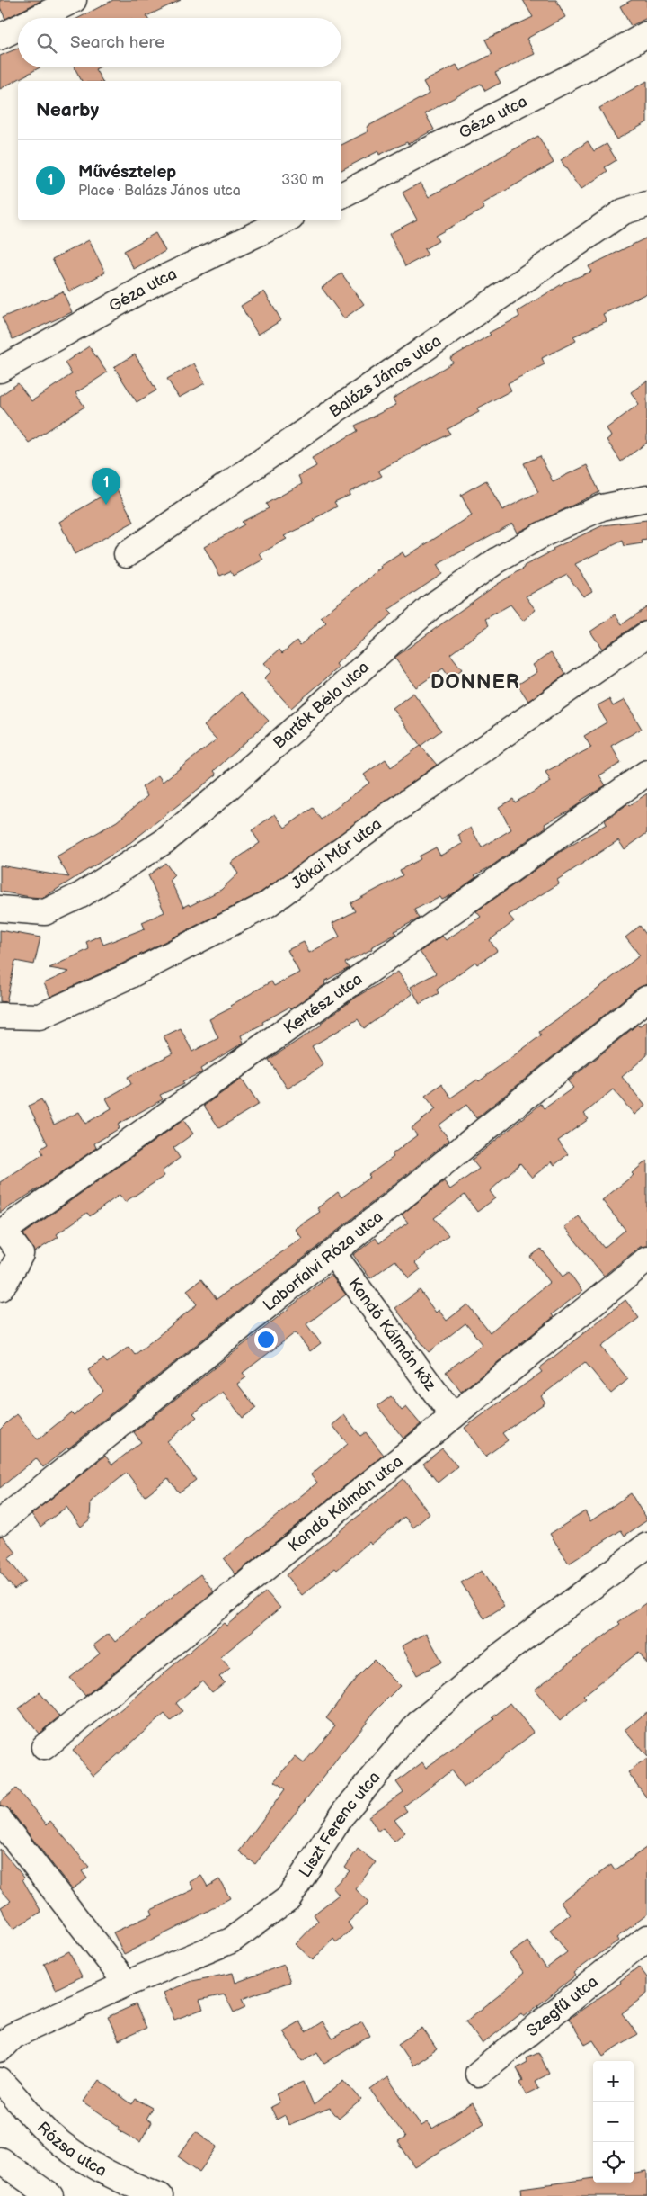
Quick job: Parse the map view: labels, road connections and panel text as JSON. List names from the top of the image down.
{
  "streets": {
    "street": [
      "Géza utca",
      "Balázs János utca",
      "Bartók Béla utca",
      "Jókai Mór utca",
      "Kertész utca",
      "Laborfalvi Róza utca",
      "Kandó Kálmán köz",
      "Kandó Kálmán utca",
      "Liszt Ferenc utca",
      "Szegfű utca",
      "Rózsa utca"
    ]
  },
  "crossings": [
    ["Laborfalvi Róza utca", "Kandó Kálmán köz"],
    ["Kandó Kálmán köz", "Kandó Kálmán utca"]
  ],
  "districts": ["DONNER"],
  "page": {
    "search": "Search here",
    "heading": "Nearby",
    "list": [
      {
        "mark": "1",
        "name": "Művésztelep",
        "note": "Place · Balázs János utca",
        "value": "330 m"
      }
    ],
    "pins": "1",
    "map_buttons": ["+", "−"]
  }
}
